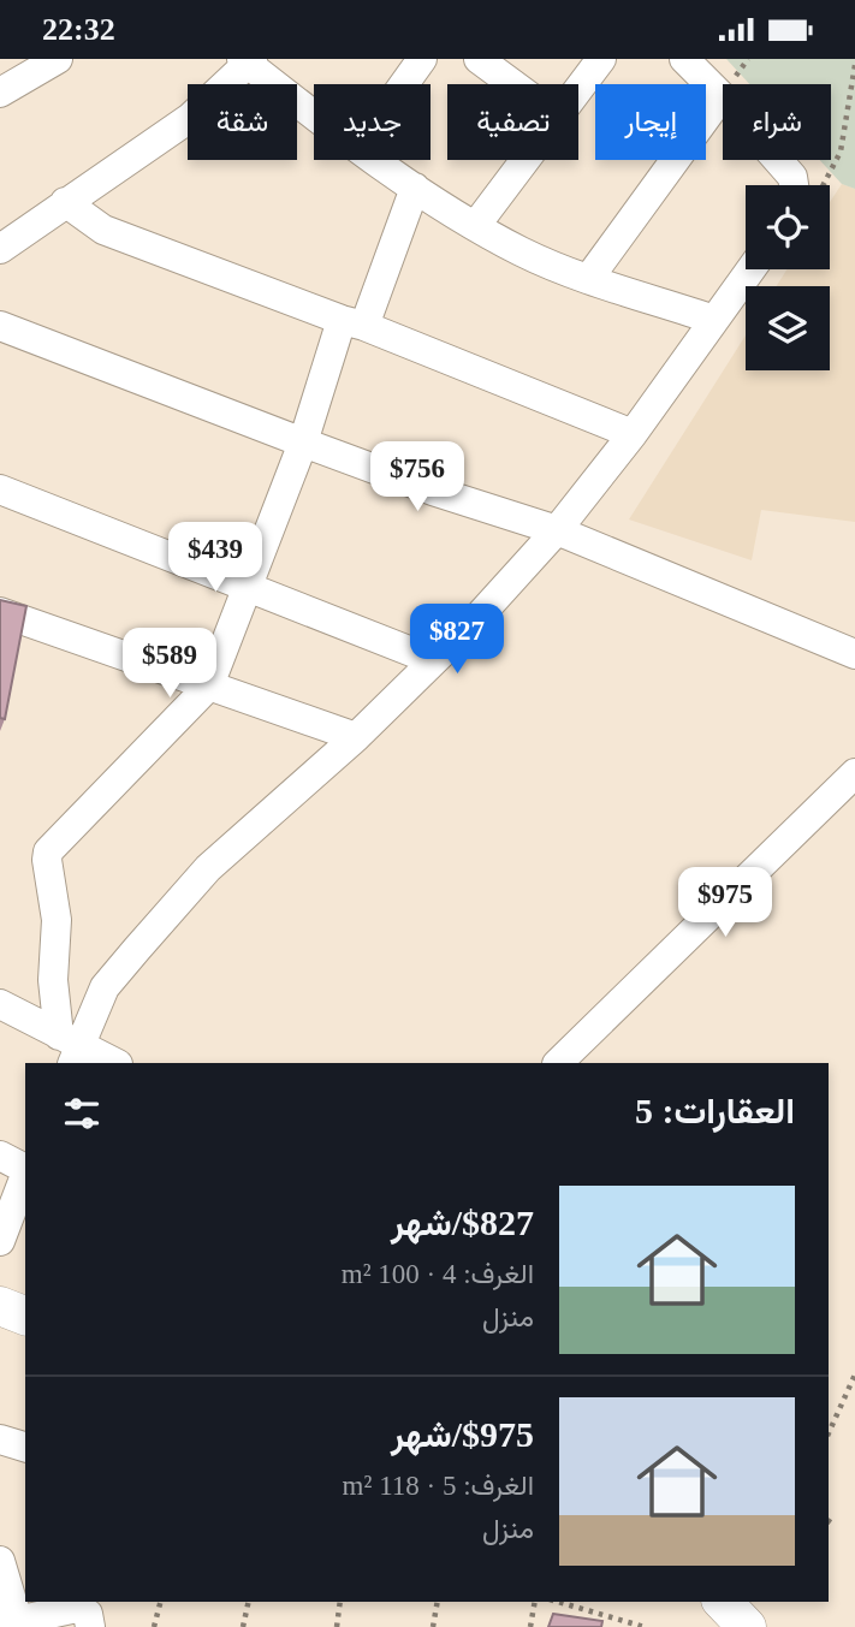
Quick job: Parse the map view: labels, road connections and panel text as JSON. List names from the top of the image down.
{
  "page": {
    "status": "22:32",
    "chip": [
      "شراء",
      "إيجار",
      "تصفية",
      "جديد",
      "شقة"
    ],
    "price": [
      "$756",
      "$439",
      "$827",
      "$589",
      "$975"
    ],
    "heading": "العقارات: 5",
    "list": [
      {
        "name": "$827/شهر",
        "note": "الغرف: 4 · 100 m² · منزل"
      },
      {
        "name": "$975/شهر",
        "note": "الغرف: 5 · 118 m² · منزل"
      }
    ]
  }
}
